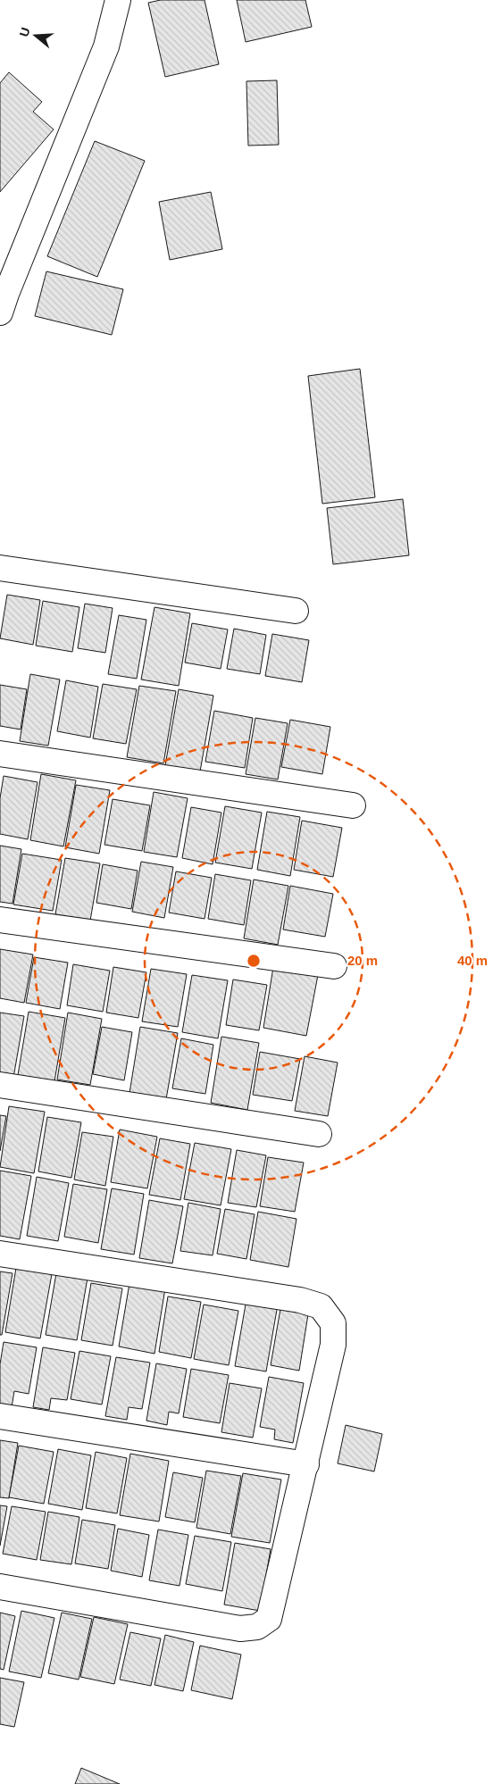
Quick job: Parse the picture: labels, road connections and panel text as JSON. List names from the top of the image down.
{
  "north": "left",
  "rings": ["20 m", "40 m"]
}
